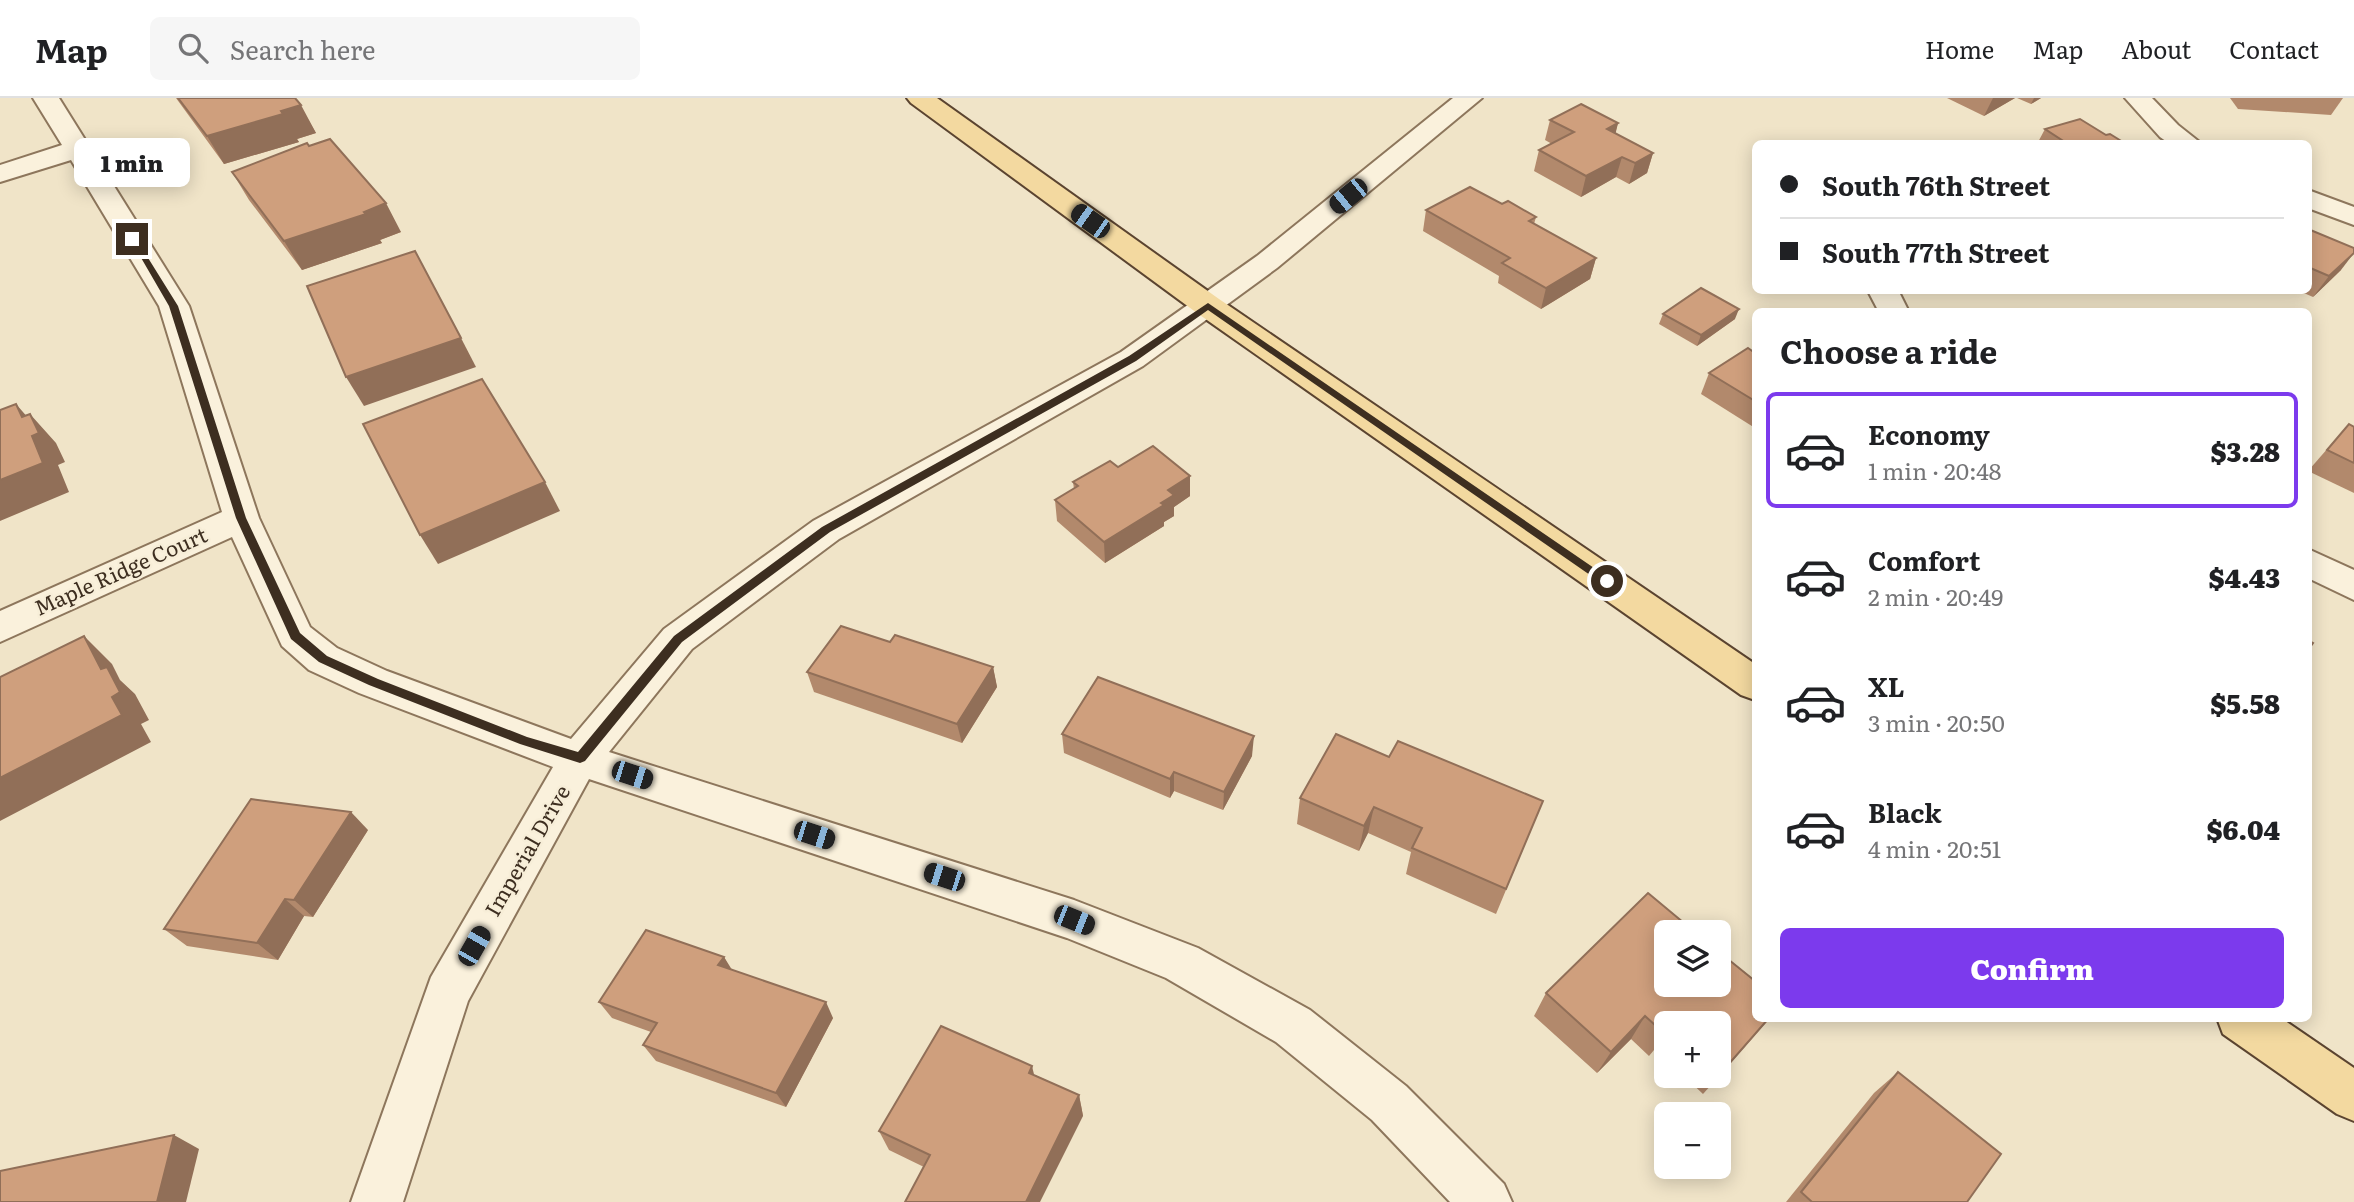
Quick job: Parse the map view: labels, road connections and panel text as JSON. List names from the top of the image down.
{
  "streets": {
    "street": ["Maple Ridge Court", "Imperial Drive"]
  },
  "page": {
    "header": "Map",
    "search": "Search here",
    "nav": [
      "Home",
      "Map",
      "About",
      "Contact"
    ],
    "bubble": "1 min",
    "banner": ["South 76th Street", "South 77th Street"],
    "heading": "Choose a ride",
    "list": [
      {
        "name": "Economy",
        "note": "1 min · 20:48",
        "value": "$3.28"
      },
      {
        "name": "Comfort",
        "note": "2 min · 20:49",
        "value": "$4.43"
      },
      {
        "name": "XL",
        "note": "3 min · 20:50",
        "value": "$5.58"
      },
      {
        "name": "Black",
        "note": "4 min · 20:51",
        "value": "$6.04"
      }
    ],
    "buttons": "Confirm",
    "map_buttons": ["+", "−"]
  }
}
